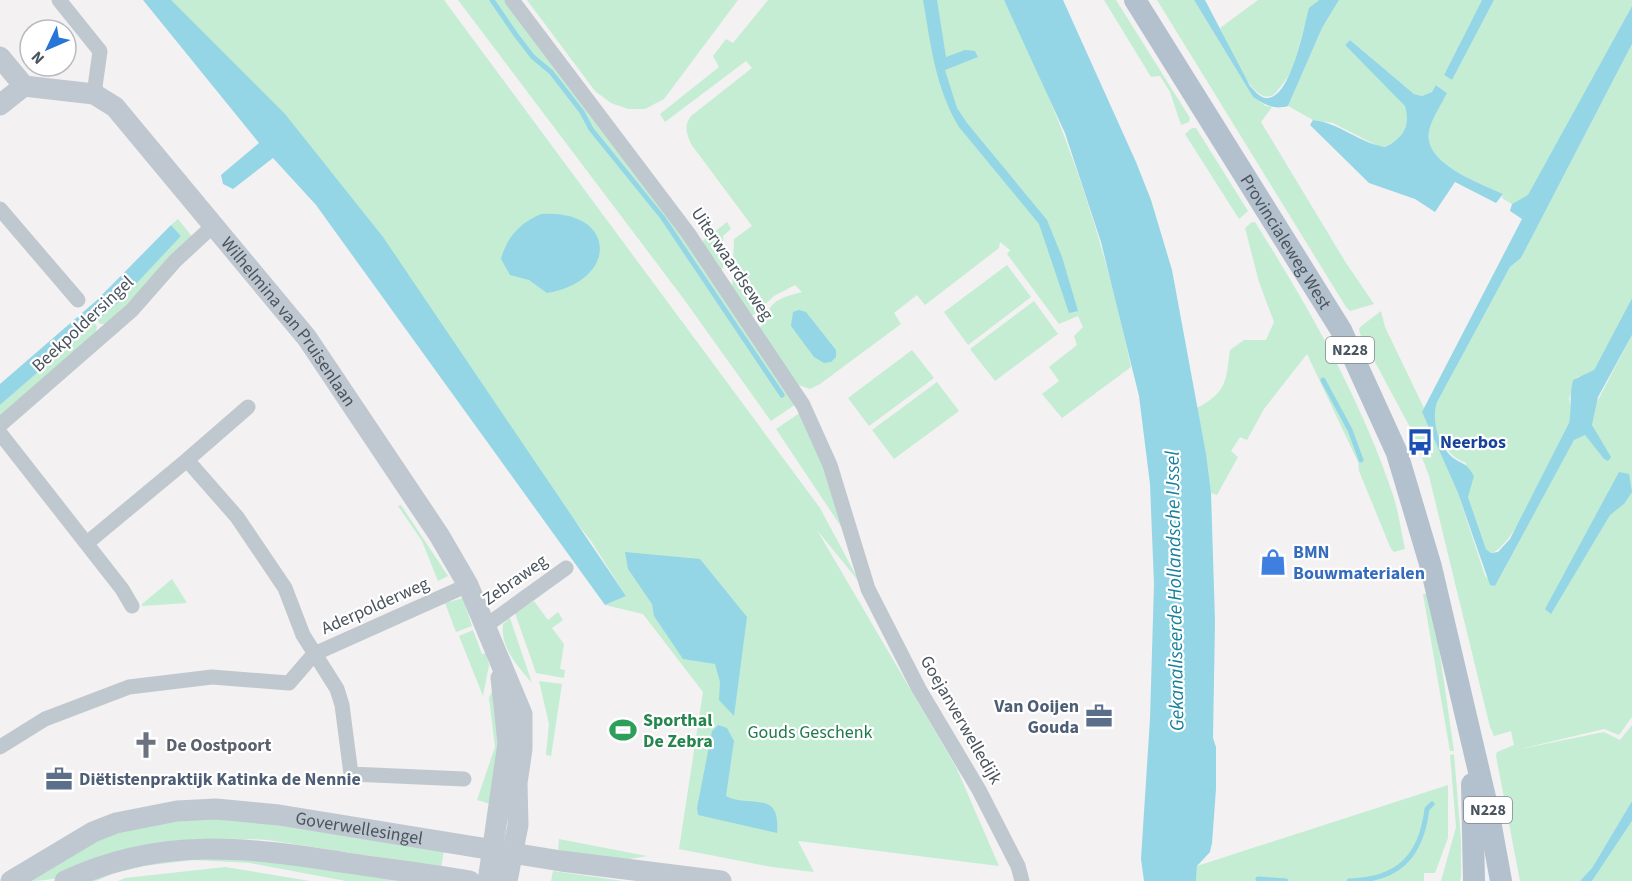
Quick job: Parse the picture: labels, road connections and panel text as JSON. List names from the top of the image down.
{
  "streets": {
    "main road": [
      "Provincialeweg West",
      "Wilhelmina van Pruisenlaan",
      "N228",
      "Goverwellesingel"
    ],
    "street": [
      "Uiterwaardseweg",
      "Beekpoldersingel",
      "Zebraweg",
      "Aderpolderweg",
      "Goejanverwelledijk"
    ]
  },
  "crossings": [
    ["Uiterwaardseweg", "Goejanverwelledijk"],
    ["Wilhelmina van Pruisenlaan", "Beekpoldersingel"],
    ["Wilhelmina van Pruisenlaan", "Zebraweg"],
    ["Wilhelmina van Pruisenlaan", "Aderpolderweg"],
    ["Wilhelmina van Pruisenlaan", "Goverwellesingel"]
  ],
  "water": ["Gekanaliseerde Hollandsche IJssel"],
  "parks": ["Gouds Geschenk"],
  "places": {
    "bus stop": ["Neerbos"],
    "shop": ["BMN Bouwmaterialen"],
    "office": ["Van Ooijen Gouda", "Diëtistenpraktijk Katinka de Nennie"],
    "sports": ["Sporthal De Zebra"],
    "church": ["De Oostpoort"]
  },
  "north": "bottom left"
}
